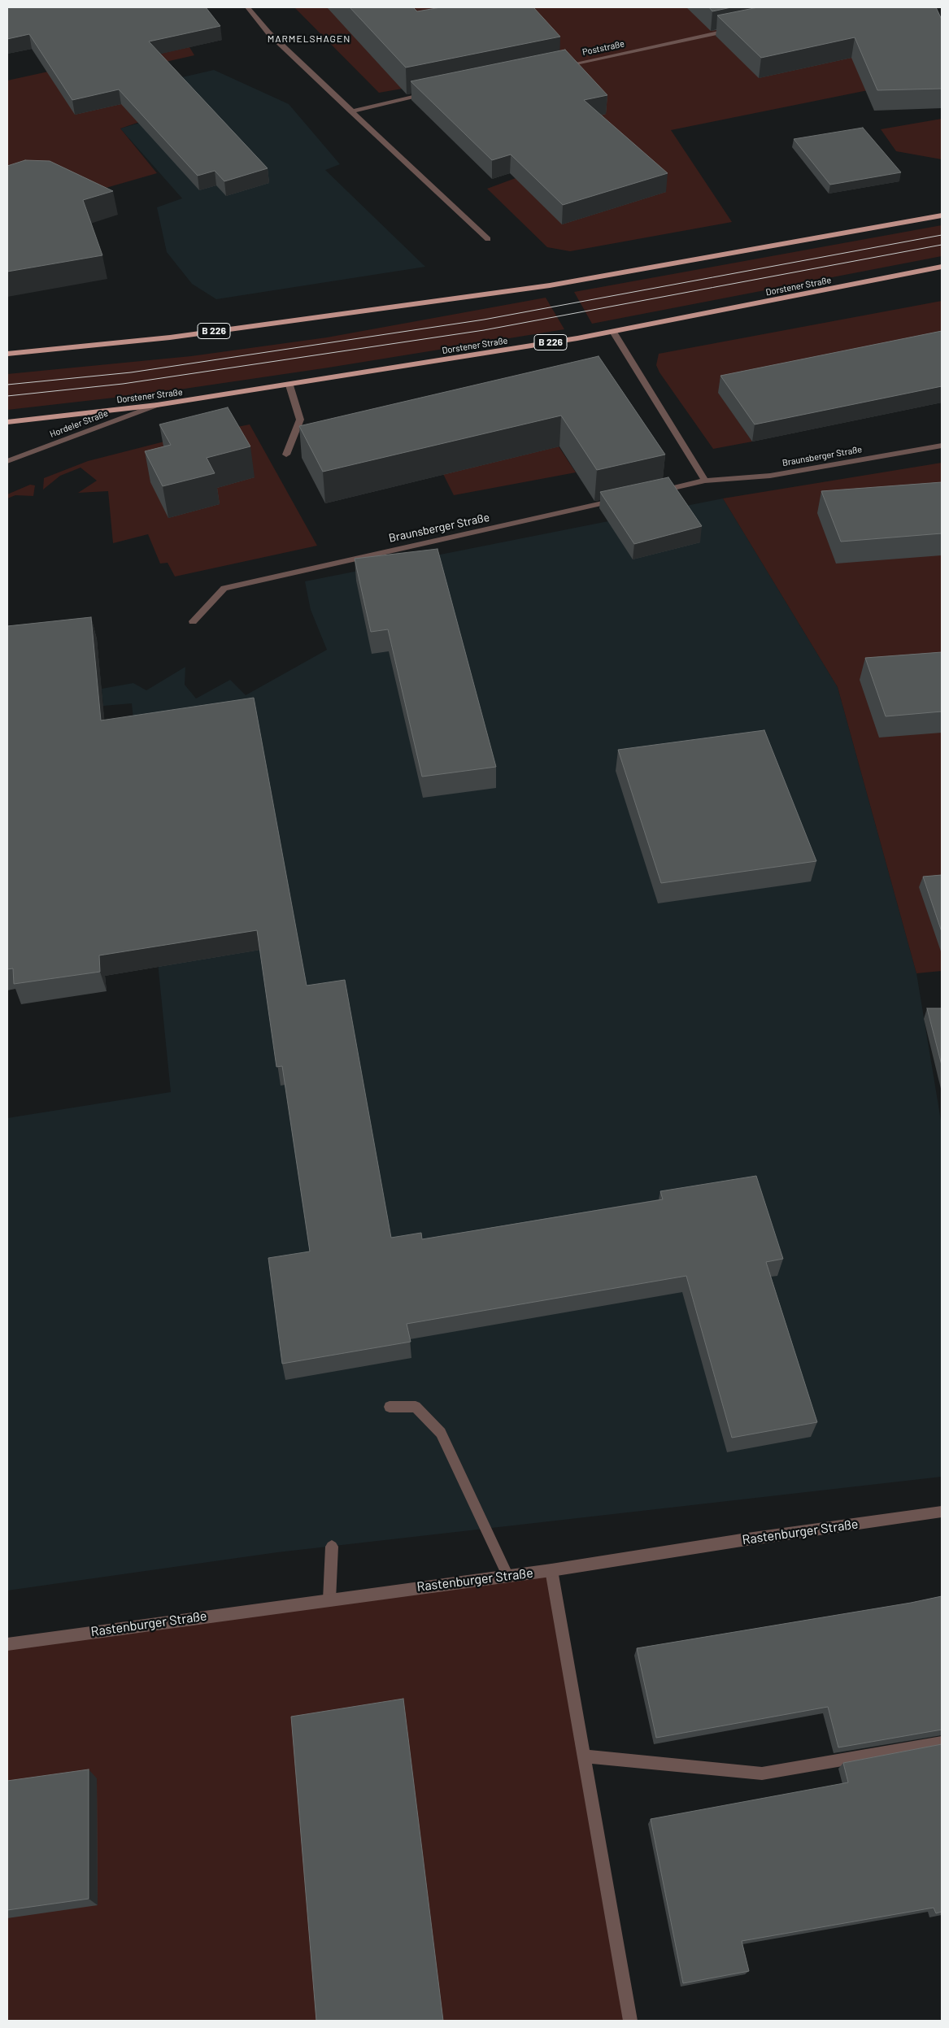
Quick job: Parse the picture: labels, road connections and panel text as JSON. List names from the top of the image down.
{
  "streets": {
    "main road": ["Dorstener Straße", "B 226"],
    "street": [
      "Poststraße",
      "Hordeler Straße",
      "Braunsberger Straße",
      "Rastenburger Straße"
    ]
  },
  "crossings": [
    ["Dorstener Straße", "Hordeler Straße"]
  ],
  "districts": ["MARMELSHAGEN"]
}
